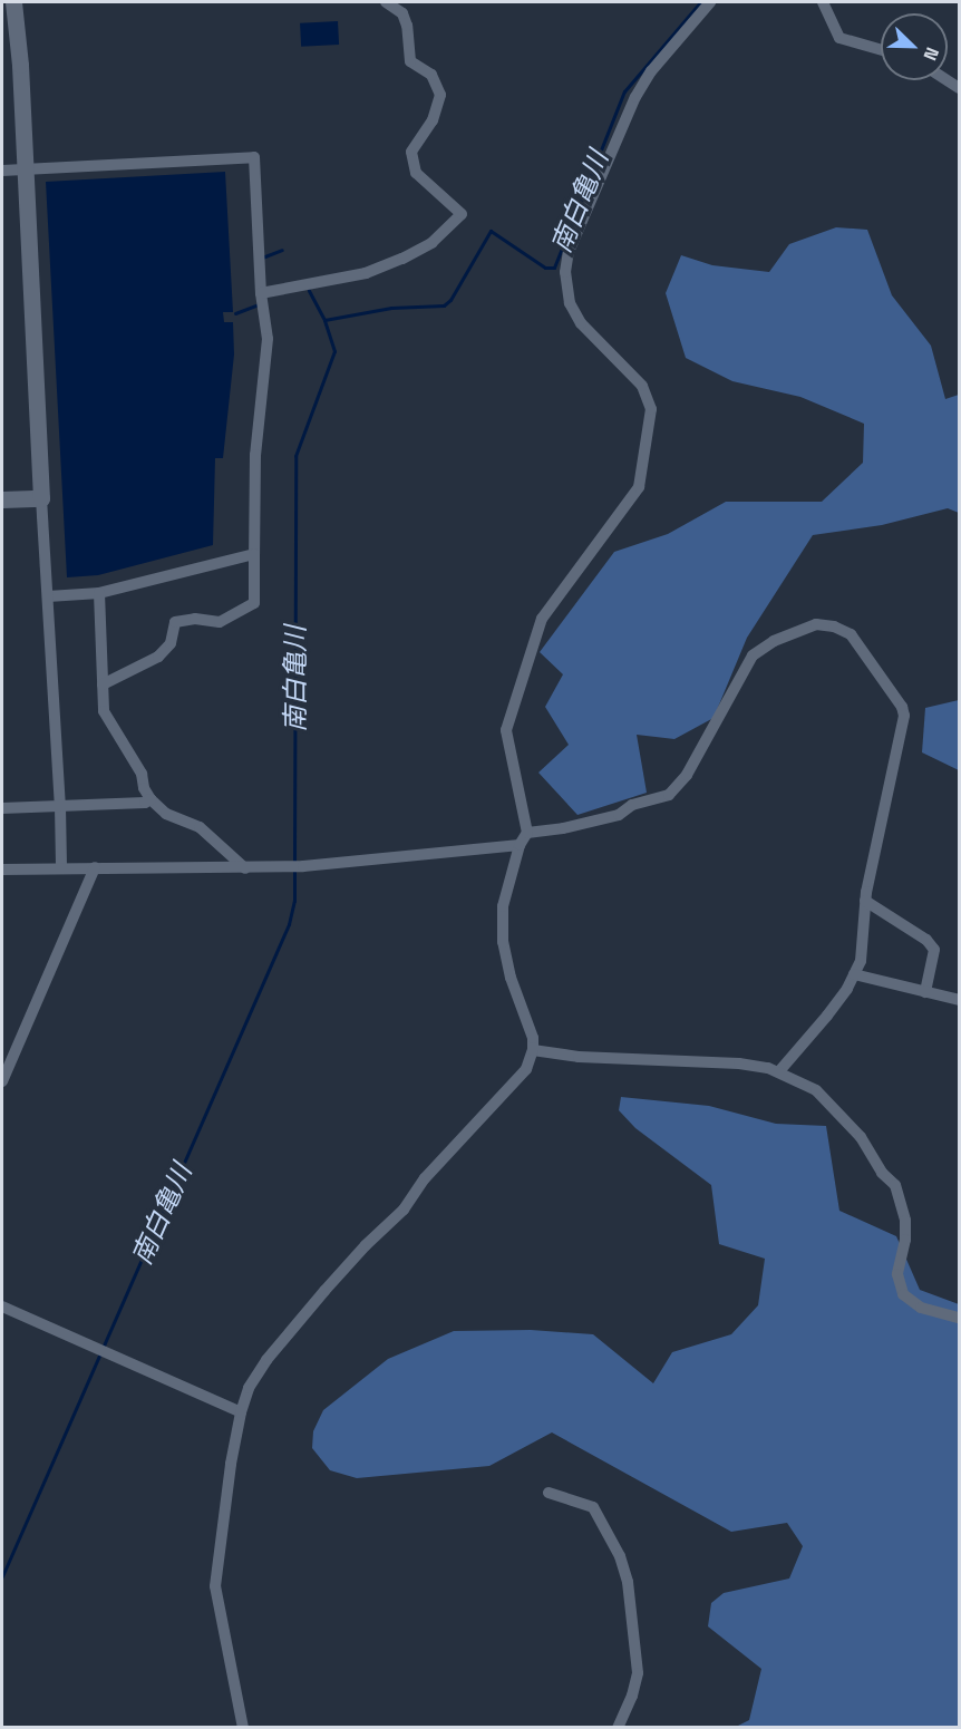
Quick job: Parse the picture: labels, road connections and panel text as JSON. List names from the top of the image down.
{
  "water": ["南白亀川"],
  "north": "bottom right"
}
